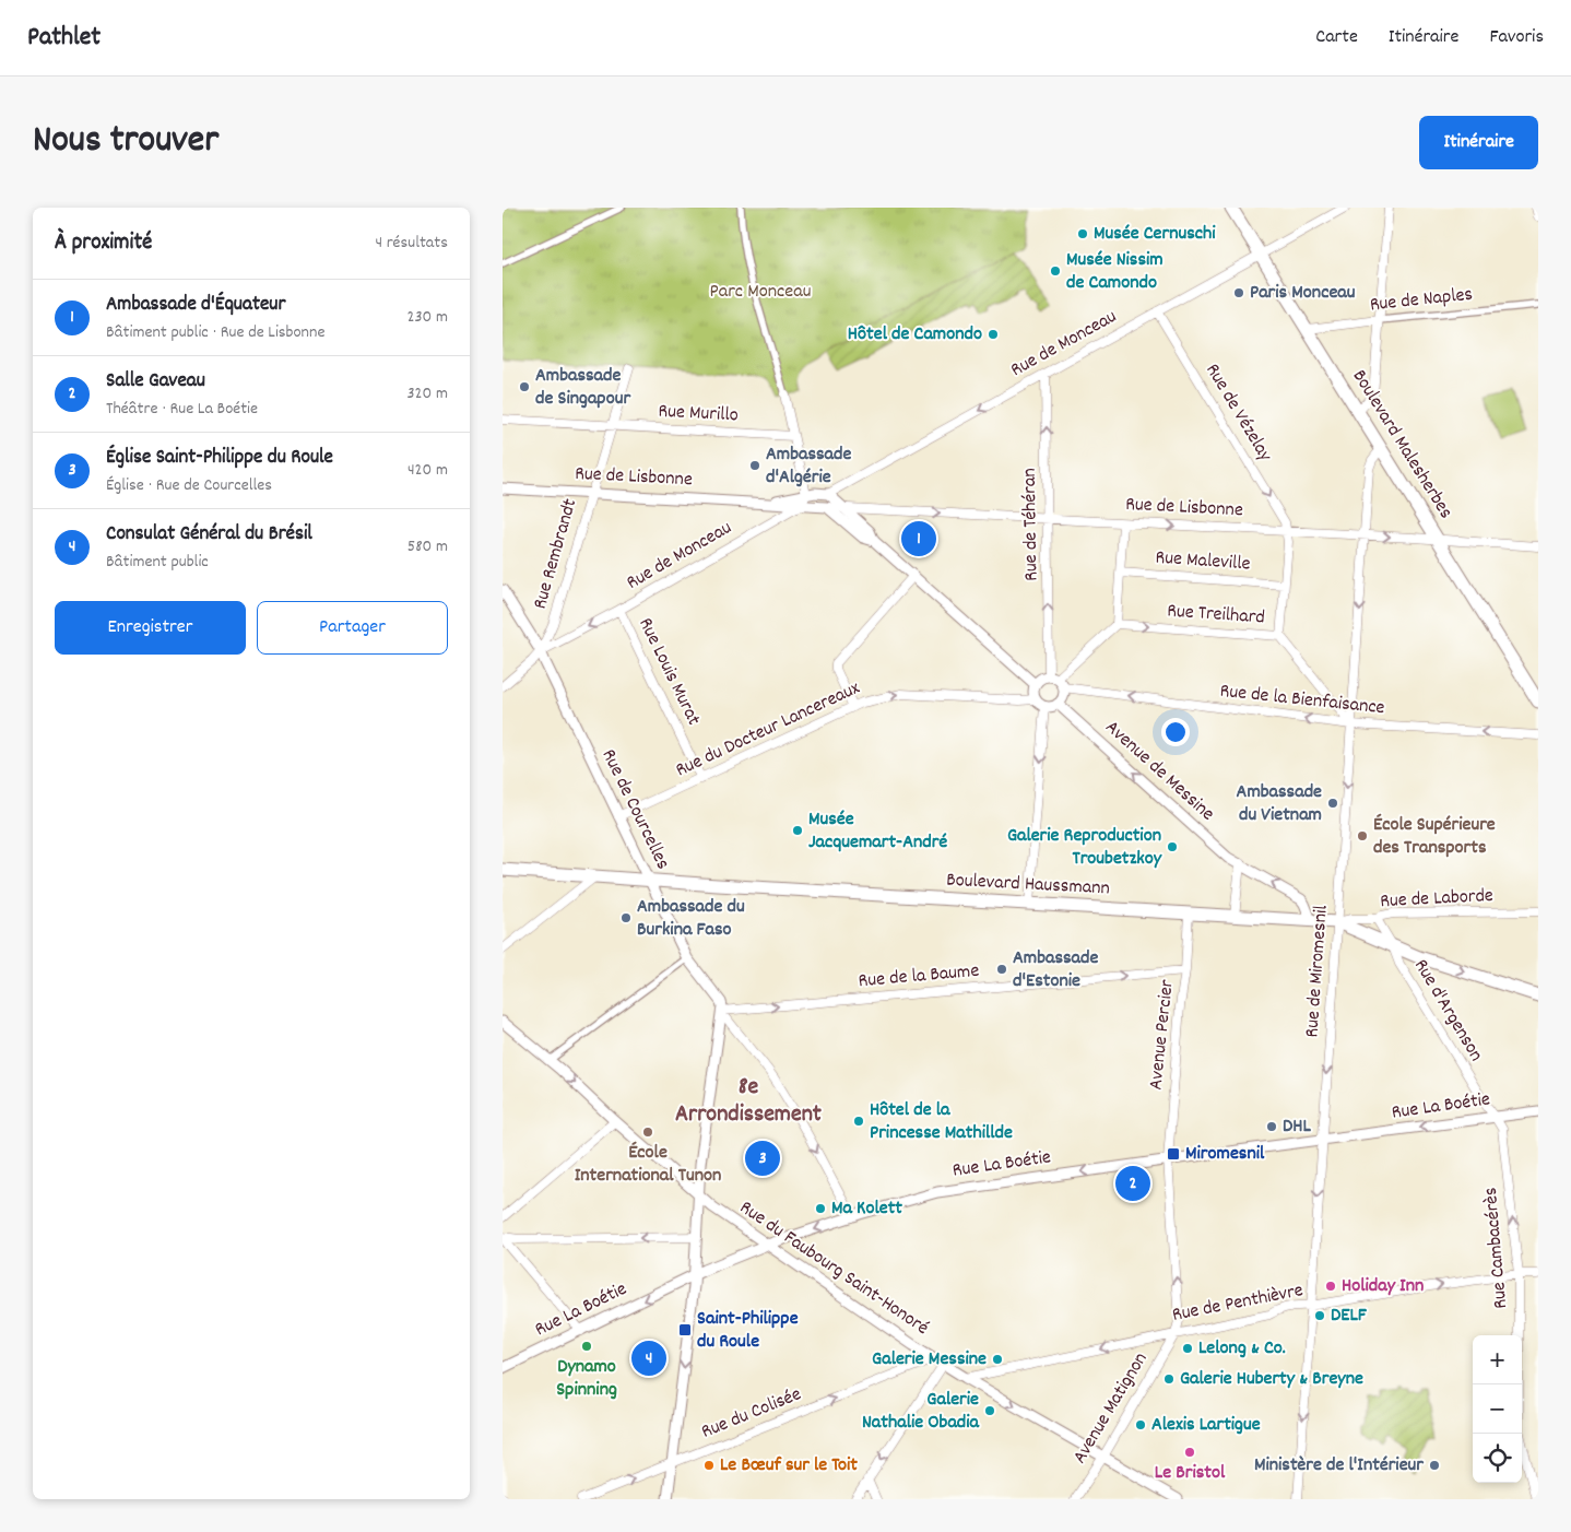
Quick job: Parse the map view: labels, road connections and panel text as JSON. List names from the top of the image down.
{
  "streets": {
    "main road": ["Boulevard Malesherbes", "Boulevard Haussmann"],
    "street": [
      "Rue de Naples",
      "Rue de Monceau",
      "Rue de Vézelay",
      "Rue Murillo",
      "Rue de Lisbonne",
      "Rue de Téhéran",
      "Rue Rembrandt",
      "Rue Maleville",
      "Rue Treilhard",
      "Rue Louis Murat",
      "Rue de la Bienfaisance",
      "Rue du Docteur Lancereaux",
      "Avenue de Messine",
      "Rue de Courcelles",
      "Rue de Laborde",
      "Rue de Miromesnil",
      "Rue de la Baume",
      "Rue d'Argenson",
      "Avenue Percier",
      "Rue La Boétie",
      "Rue Cambacérès",
      "Rue du Faubourg Saint-Honoré",
      "Rue de Penthièvre",
      "Avenue Matignon",
      "Rue du Colisée"
    ]
  },
  "crossings": [
    ["Rue de Naples", "Boulevard Malesherbes"],
    ["Rue de Monceau", "Rue de Vézelay"],
    ["Rue de Monceau", "Boulevard Malesherbes"],
    ["Rue de Monceau", "Rue de Lisbonne"],
    ["Rue de Monceau", "Rue de Téhéran"],
    ["Rue de Monceau", "Rue Rembrandt"],
    ["Rue de Monceau", "Rue Louis Murat"],
    ["Rue de Monceau", "Rue de Courcelles"],
    ["Rue de Vézelay", "Rue de Lisbonne"],
    ["Rue Murillo", "Rue Rembrandt"],
    ["Boulevard Malesherbes", "Rue de Lisbonne"],
    ["Boulevard Malesherbes", "Rue de Miromesnil"],
    ["Rue de Lisbonne", "Rue de Téhéran"],
    ["Rue de Lisbonne", "Rue Rembrandt"],
    ["Rue de Lisbonne", "Rue de Miromesnil"],
    ["Rue de Téhéran", "Rue de la Bienfaisance"],
    ["Rue de Téhéran", "Rue du Docteur Lancereaux"],
    ["Rue de Téhéran", "Avenue de Messine"],
    ["Rue Rembrandt", "Rue de Courcelles"],
    ["Rue Treilhard", "Rue de la Bienfaisance"],
    ["Rue Treilhard", "Rue de Miromesnil"],
    ["Rue Louis Murat", "Rue du Docteur Lancereaux"],
    ["Rue de la Bienfaisance", "Rue du Docteur Lancereaux"],
    ["Rue de la Bienfaisance", "Avenue de Messine"],
    ["Rue de la Bienfaisance", "Rue de Miromesnil"],
    ["Rue du Docteur Lancereaux", "Avenue de Messine"],
    ["Rue du Docteur Lancereaux", "Rue de Courcelles"],
    ["Avenue de Messine", "Boulevard Haussmann"],
    ["Rue de Courcelles", "Boulevard Haussmann"],
    ["Rue de Courcelles", "Rue de la Baume"],
    ["Rue de Courcelles", "Rue La Boétie"],
    ["Boulevard Haussmann", "Rue de Laborde"],
    ["Boulevard Haussmann", "Rue de Miromesnil"],
    ["Boulevard Haussmann", "Rue d'Argenson"],
    ["Boulevard Haussmann", "Avenue Percier"],
    ["Rue de Laborde", "Rue de Miromesnil"],
    ["Rue de Laborde", "Rue d'Argenson"],
    ["Rue de Miromesnil", "Rue La Boétie"],
    ["Rue de Miromesnil", "Rue de Penthièvre"],
    ["Rue de la Baume", "Avenue Percier"],
    ["Rue d'Argenson", "Rue La Boétie"],
    ["Rue d'Argenson", "Rue Cambacérès"],
    ["Avenue Percier", "Rue La Boétie"],
    ["Avenue Percier", "Rue de Penthièvre"],
    ["Avenue Percier", "Avenue Matignon"],
    ["Rue La Boétie", "Rue Cambacérès"],
    ["Rue La Boétie", "Rue du Faubourg Saint-Honoré"],
    ["Rue Cambacérès", "Rue de Penthièvre"],
    ["Rue du Faubourg Saint-Honoré", "Rue de Penthièvre"],
    ["Rue du Faubourg Saint-Honoré", "Avenue Matignon"],
    ["Rue du Faubourg Saint-Honoré", "Rue du Colisée"],
    ["Rue de Penthièvre", "Avenue Matignon"]
  ],
  "one_way": [
    "Rue de Monceau",
    "Rue de Vézelay",
    "Rue de Lisbonne",
    "Rue de Téhéran",
    "Rue Treilhard",
    "Rue de la Bienfaisance",
    "Rue du Docteur Lancereaux",
    "Avenue de Messine",
    "Rue de Miromesnil",
    "Rue de la Baume",
    "Avenue Percier",
    "Rue La Boétie",
    "Rue Cambacérès",
    "Rue du Colisée"
  ],
  "districts": ["8e Arrondissement"],
  "parks": ["Parc Monceau"],
  "places": {
    "other": [
      "Musée Cernuschi",
      "Musée Nissim de Camondo",
      "Paris Monceau",
      "Hôtel de Camondo",
      "Ambassade de Singapour",
      "Ambassade d'Algérie",
      "Ambassade du Vietnam",
      "Musée Jacquemart-André",
      "École Supérieure des Transports",
      "Galerie Reproduction Troubetzkoy",
      "Ambassade du Burkina Faso",
      "Ambassade d'Estonie",
      "Hôtel de la Princesse Mathillde",
      "DHL",
      "École International Tunon",
      "Ma Kolett",
      "Holiday Inn",
      "DELF",
      "Dynamo Spinning",
      "Lelong & Co.",
      "Galerie Messine",
      "Galerie Huberty & Breyne",
      "Galerie Nathalie Obadia",
      "Alexis Lartigue",
      "Le Bristol",
      "Le Bœuf sur le Toit",
      "Ministère de l'Intérieur"
    ],
    "transit": ["Miromesnil", "Saint-Philippe du Roule"]
  },
  "page": {
    "header": "Pathlet",
    "nav": ["Carte", "Itinéraire", "Favoris"],
    "title": "Nous trouver",
    "buttons": [
      "Itinéraire",
      ["Enregistrer", "Partager"]
    ],
    "heading": ["À proximité", "4 résultats"],
    "list": [
      {
        "mark": "1",
        "name": "Ambassade d'Équateur",
        "note": "Bâtiment public · Rue de Lisbonne",
        "value": "230 m"
      },
      {
        "mark": "2",
        "name": "Salle Gaveau",
        "note": "Théâtre · Rue La Boétie",
        "value": "320 m"
      },
      {
        "mark": "3",
        "name": "Église Saint-Philippe du Roule",
        "note": "Église · Rue de Courcelles",
        "value": "420 m"
      },
      {
        "mark": "4",
        "name": "Consulat Général du Brésil",
        "note": "Bâtiment public",
        "value": "580 m"
      }
    ],
    "pins": [
      "1",
      "3",
      "2",
      "4"
    ],
    "map_buttons": ["+", "−"]
  }
}
